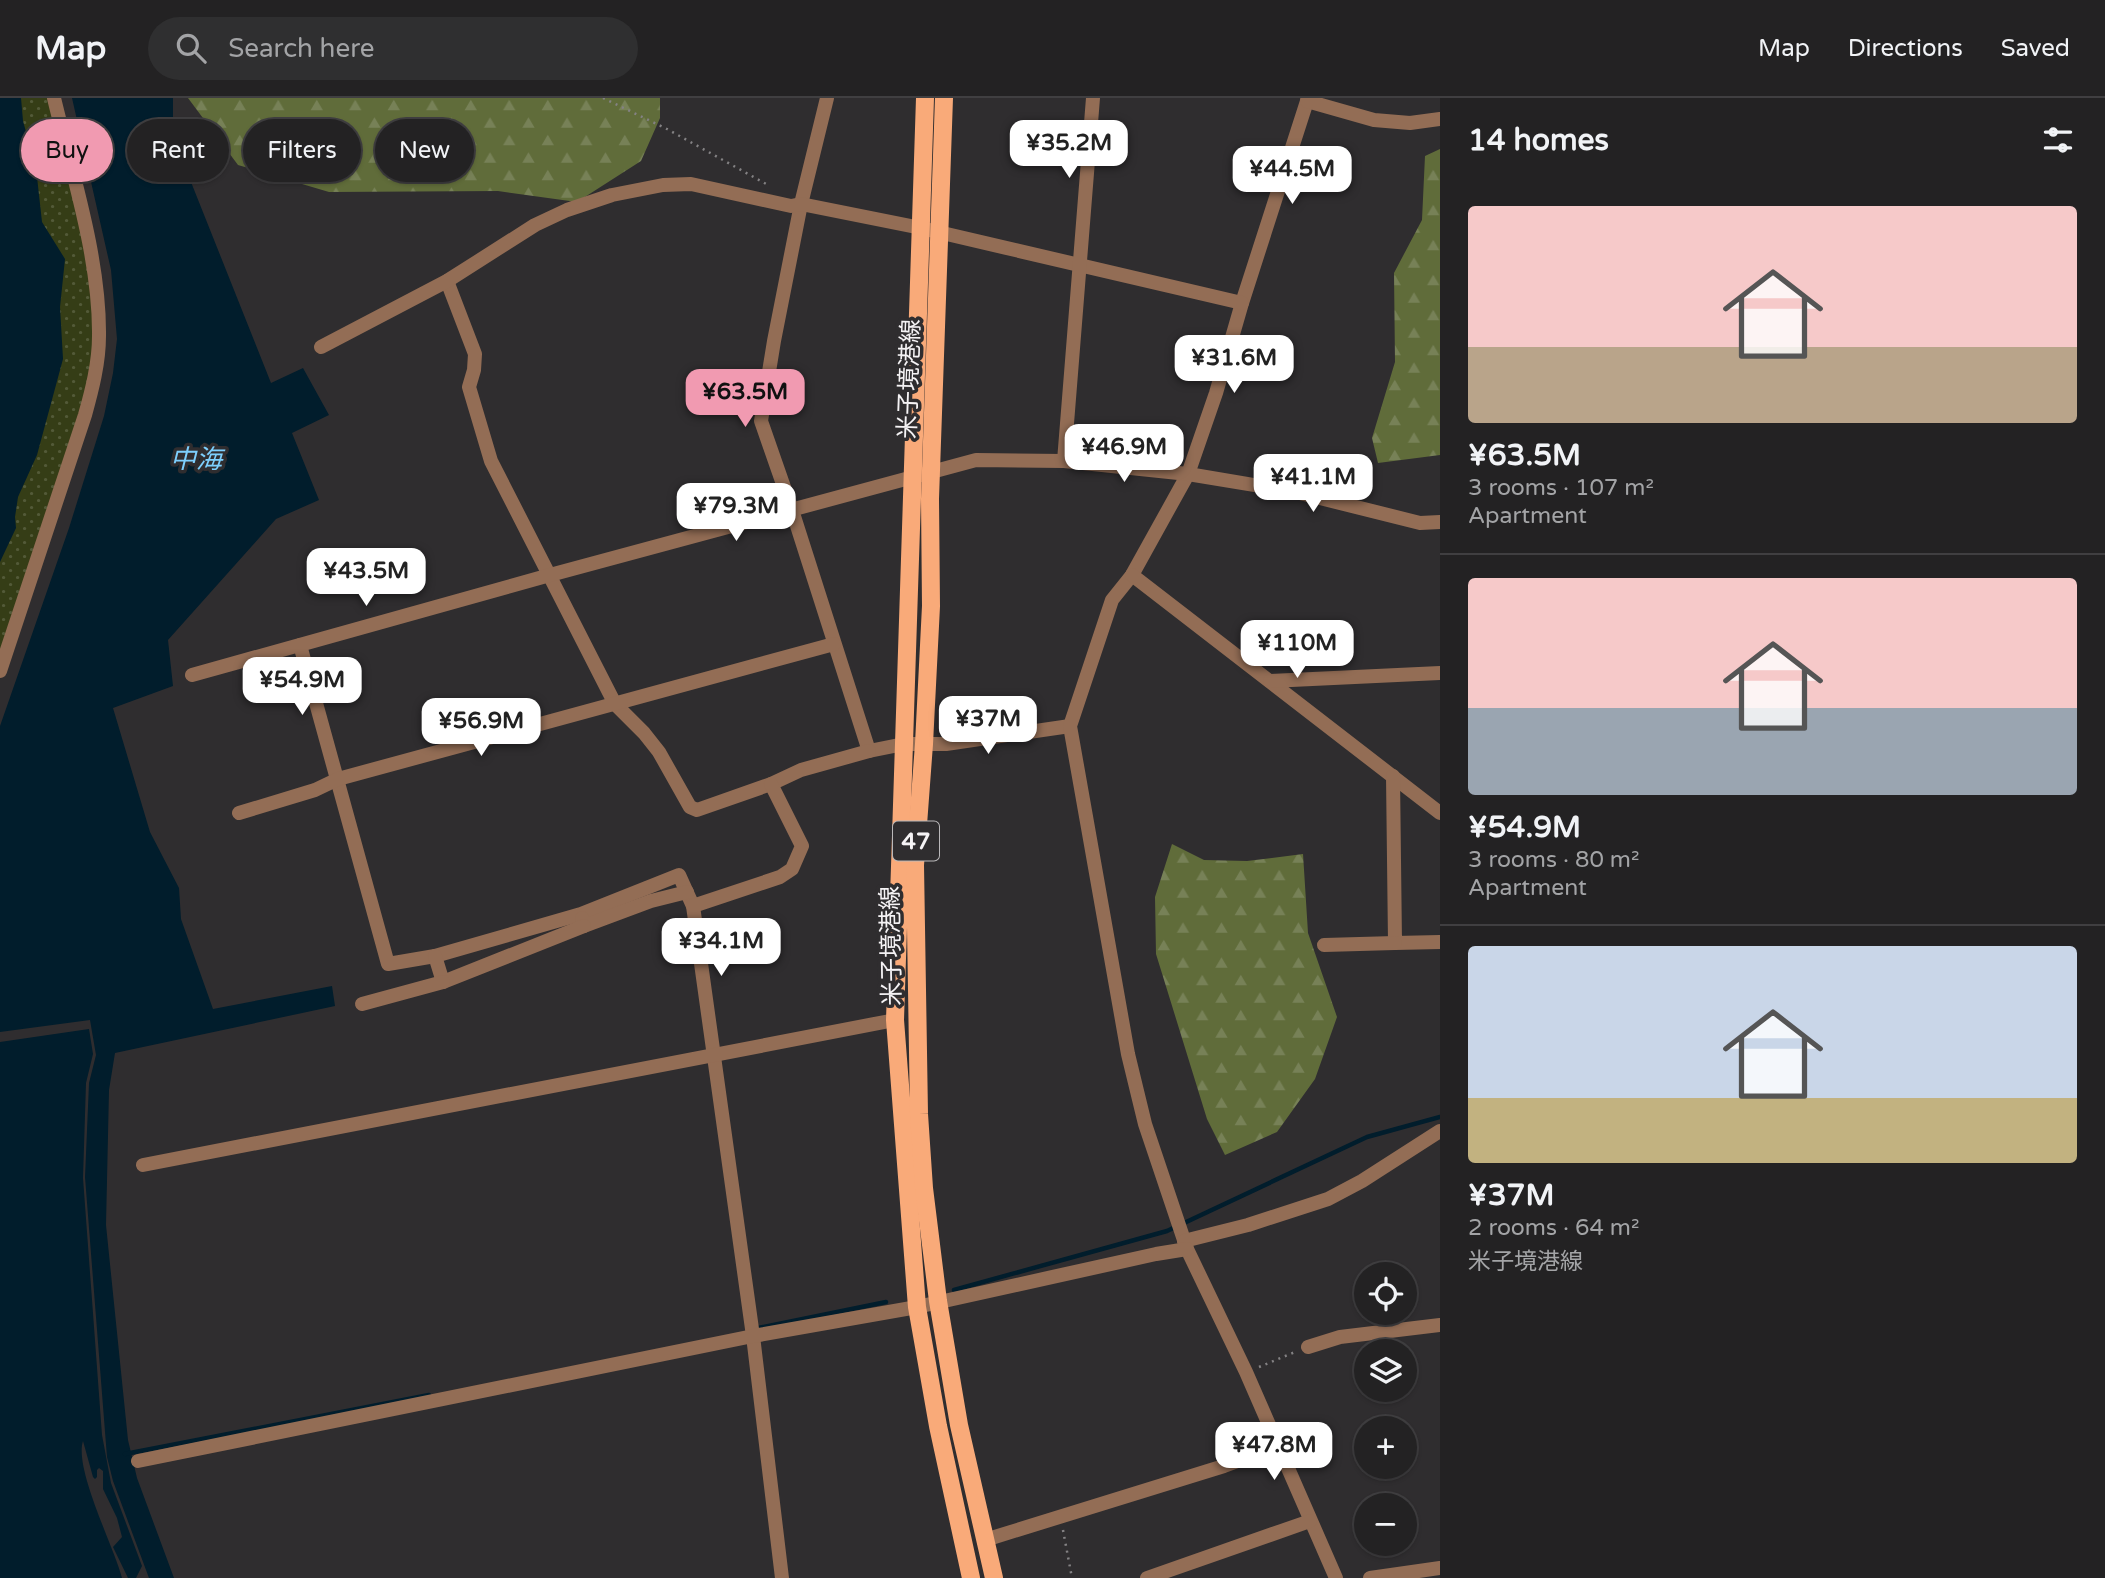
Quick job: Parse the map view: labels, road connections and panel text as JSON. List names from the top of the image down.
{
  "streets": {
    "main road": ["米子境港線", "47"]
  },
  "water": ["中海"],
  "page": {
    "header": "Map",
    "search": "Search here",
    "nav": ["Map", "Directions", "Saved"],
    "heading": "14 homes",
    "chip": [
      "Buy",
      "Rent",
      "Filters",
      "New"
    ],
    "price": [
      "¥35.2M",
      "¥44.5M",
      "¥31.6M",
      "¥63.5M",
      "¥46.9M",
      "¥41.1M",
      "¥79.3M",
      "¥43.5M",
      "¥110M",
      "¥54.9M",
      "¥37M",
      "¥56.9M",
      "¥34.1M",
      "¥47.8M"
    ],
    "list": [
      {
        "name": "¥63.5M",
        "note": "3 rooms · 107 m² · Apartment"
      },
      {
        "name": "¥54.9M",
        "note": "3 rooms · 80 m² · Apartment"
      },
      {
        "name": "¥37M",
        "note": "2 rooms · 64 m² · 米子境港線"
      }
    ],
    "map_buttons": ["+", "−"]
  }
}
